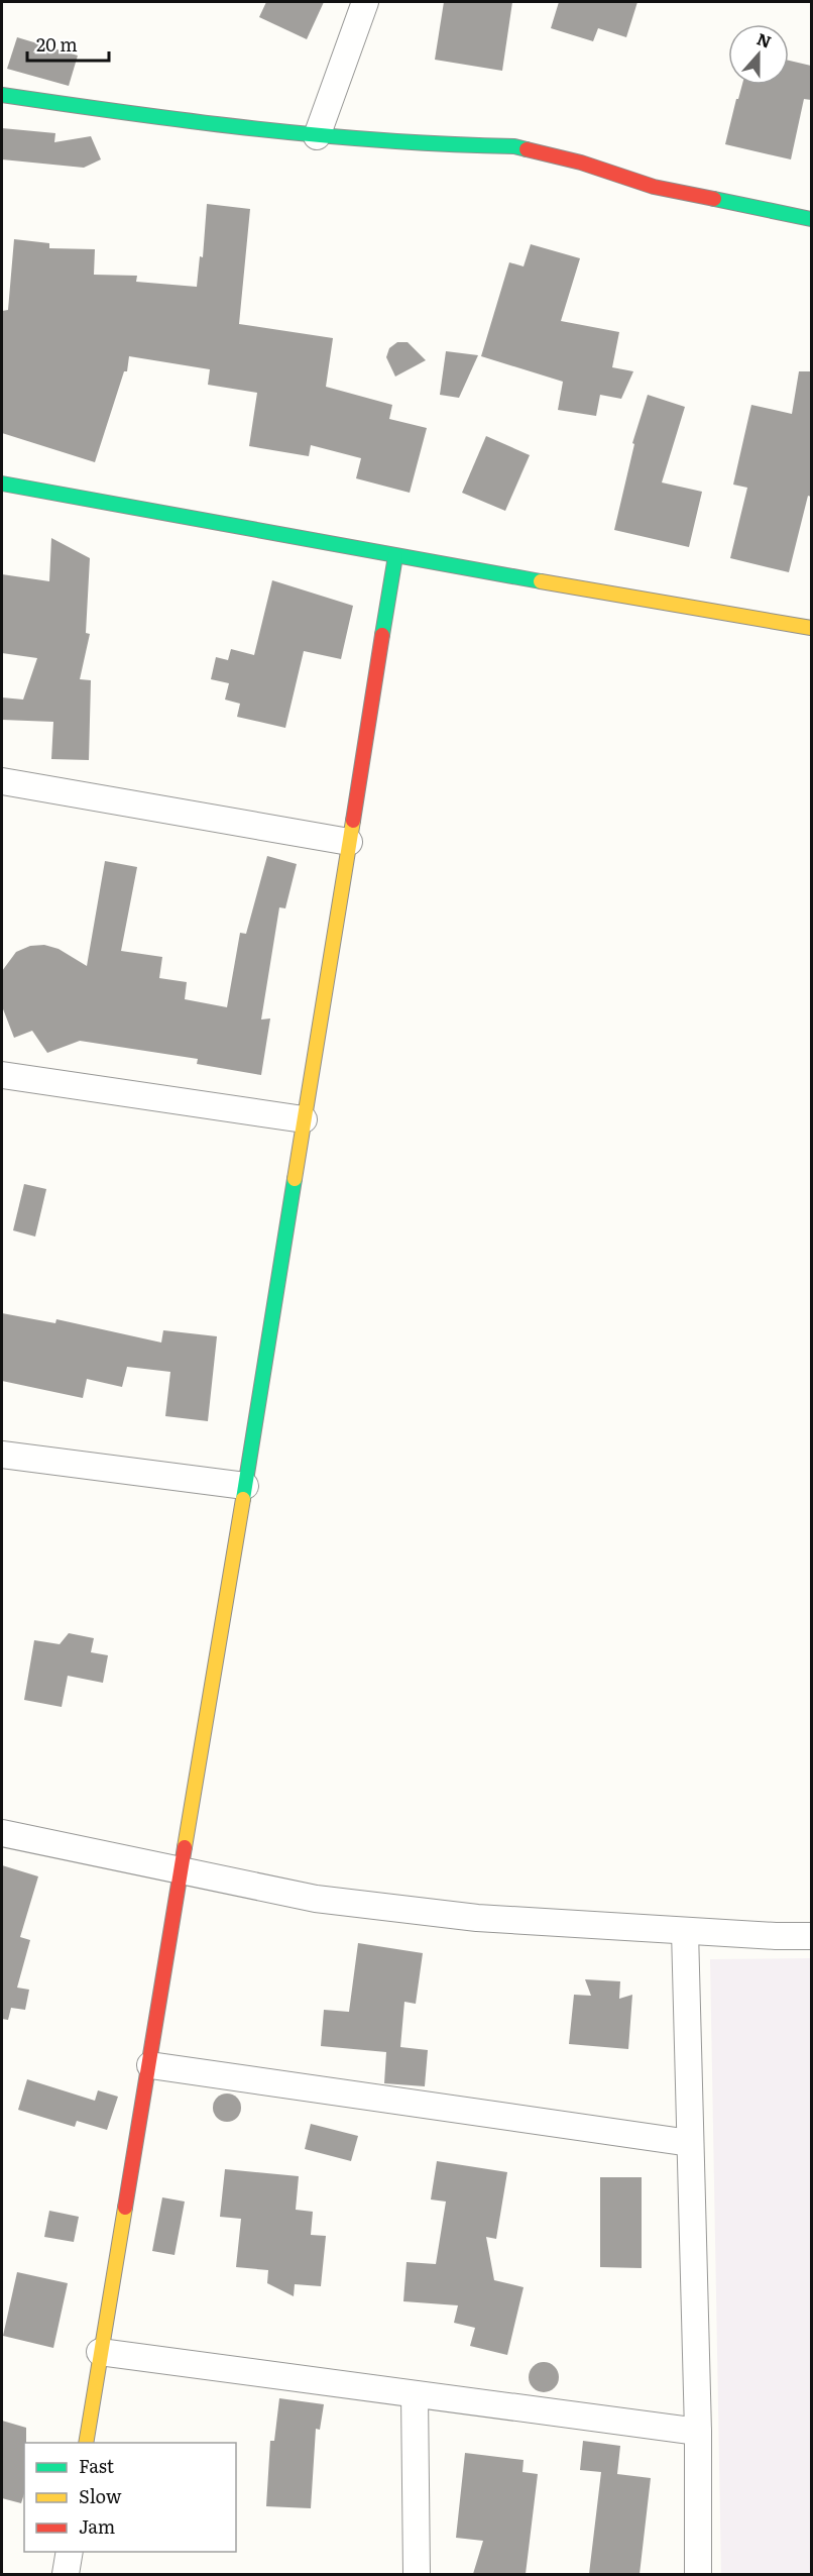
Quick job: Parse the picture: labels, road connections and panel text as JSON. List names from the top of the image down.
{
  "legend": ["Fast", "Slow", "Jam"],
  "scale_bar": "20 m",
  "north": "top"
}
